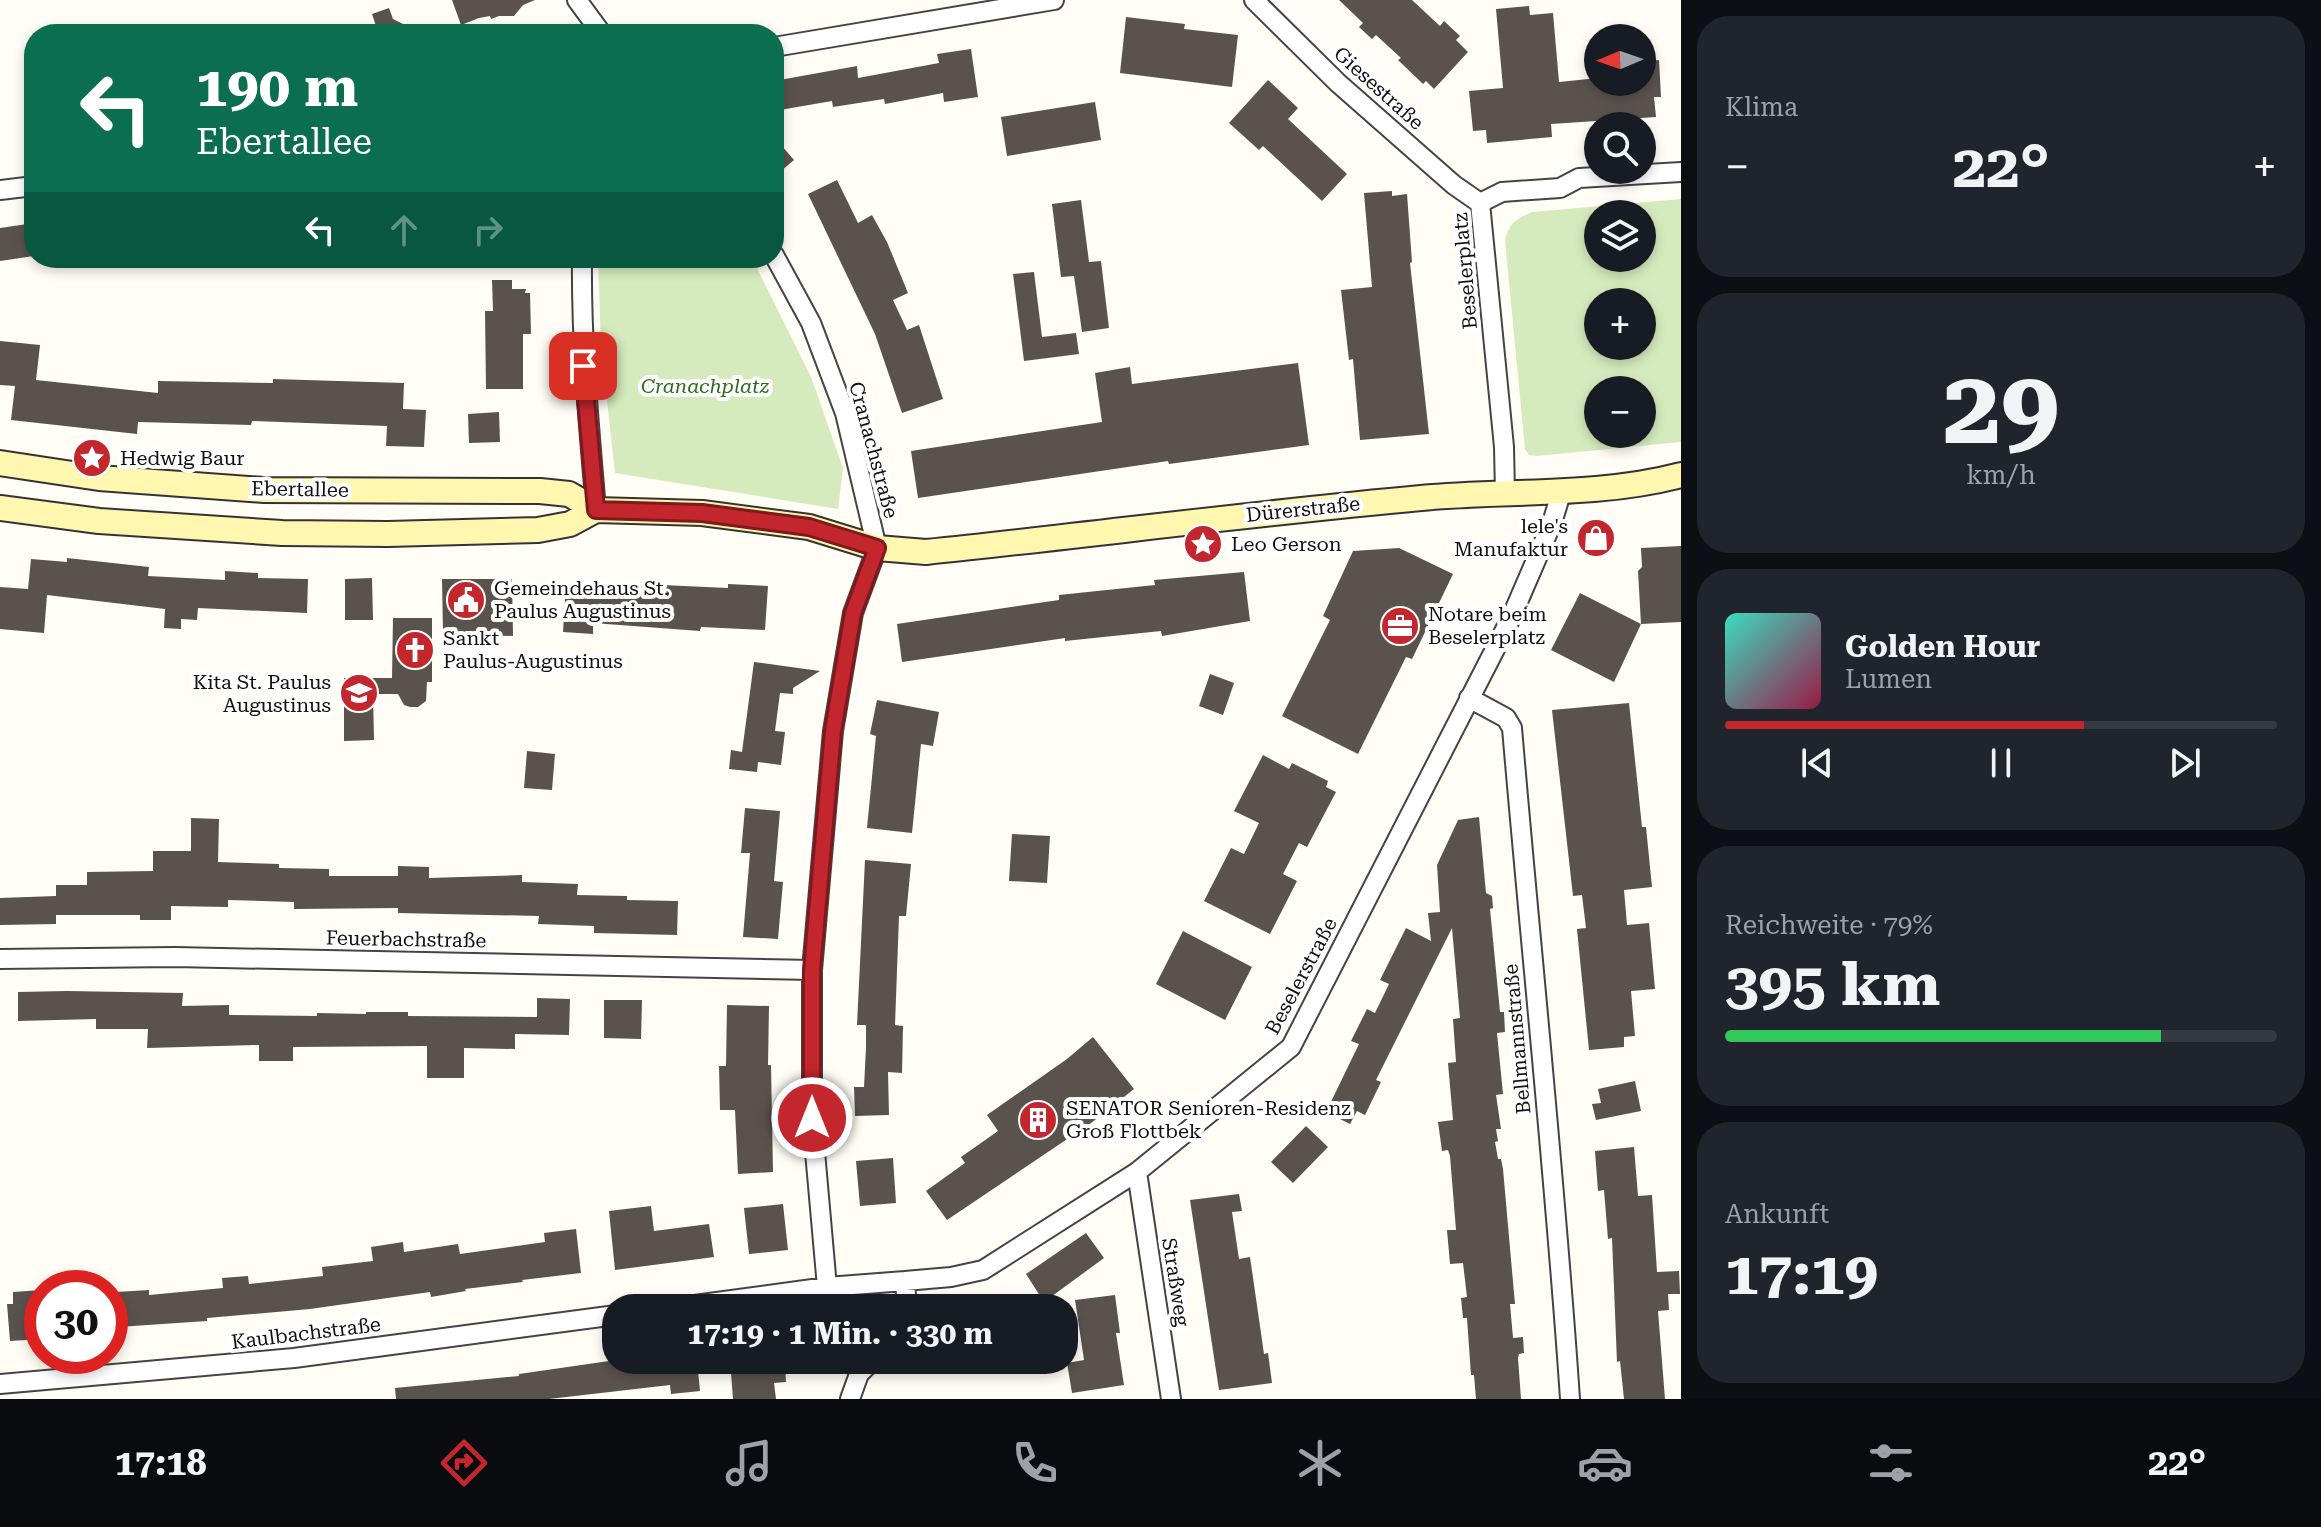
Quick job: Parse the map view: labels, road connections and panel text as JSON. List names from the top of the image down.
{
  "streets": {
    "main road": ["Ebertallee", "Dürerstraße"],
    "street": [
      "Giesestraße",
      "Beselerplatz",
      "Cranachstraße",
      "Feuerbachstraße",
      "Beselerstraße",
      "Bellmannstraße",
      "Straßweg",
      "Kaulbachstraße"
    ]
  },
  "crossings": [
    ["Giesestraße", "Beselerplatz"],
    ["Beselerplatz", "Dürerstraße"],
    ["Cranachstraße", "Ebertallee"],
    ["Cranachstraße", "Dürerstraße"],
    ["Cranachstraße", "Feuerbachstraße"],
    ["Ebertallee", "Dürerstraße"],
    ["Dürerstraße", "Beselerstraße"],
    ["Beselerstraße", "Bellmannstraße"],
    ["Beselerstraße", "Straßweg"]
  ],
  "parks": ["Cranachplatz"],
  "places": {
    "place": ["Hedwig Baur", "Leo Gerson"],
    "shop": ["lele's Manufaktur"],
    "public building": ["Gemeindehaus St. Paulus Augustinus"],
    "office": ["Notare beim Beselerplatz"],
    "church": ["Sankt Paulus-Augustinus"],
    "school or university": ["Kita St. Paulus Augustinus"],
    "building": ["SENATOR Senioren-Residenz Groß Flottbek"]
  },
  "north": "left",
  "page": {
    "tile": [
      "Klima",
      ["29", "km/h"],
      ["Reichweite · 79%", "395 km"],
      ["Ankunft", "17:19"]
    ],
    "map_buttons": ["+", "−"],
    "turn": ["190 m", "Ebertallee"],
    "heat": ["−", "22°", "+"],
    "song": ["Golden Hour", "Lumen"],
    "limit": "30",
    "trip": "17:19 · 1 Min. · 330 m",
    "tabs": ["17:18", "22°"]
  }
}
